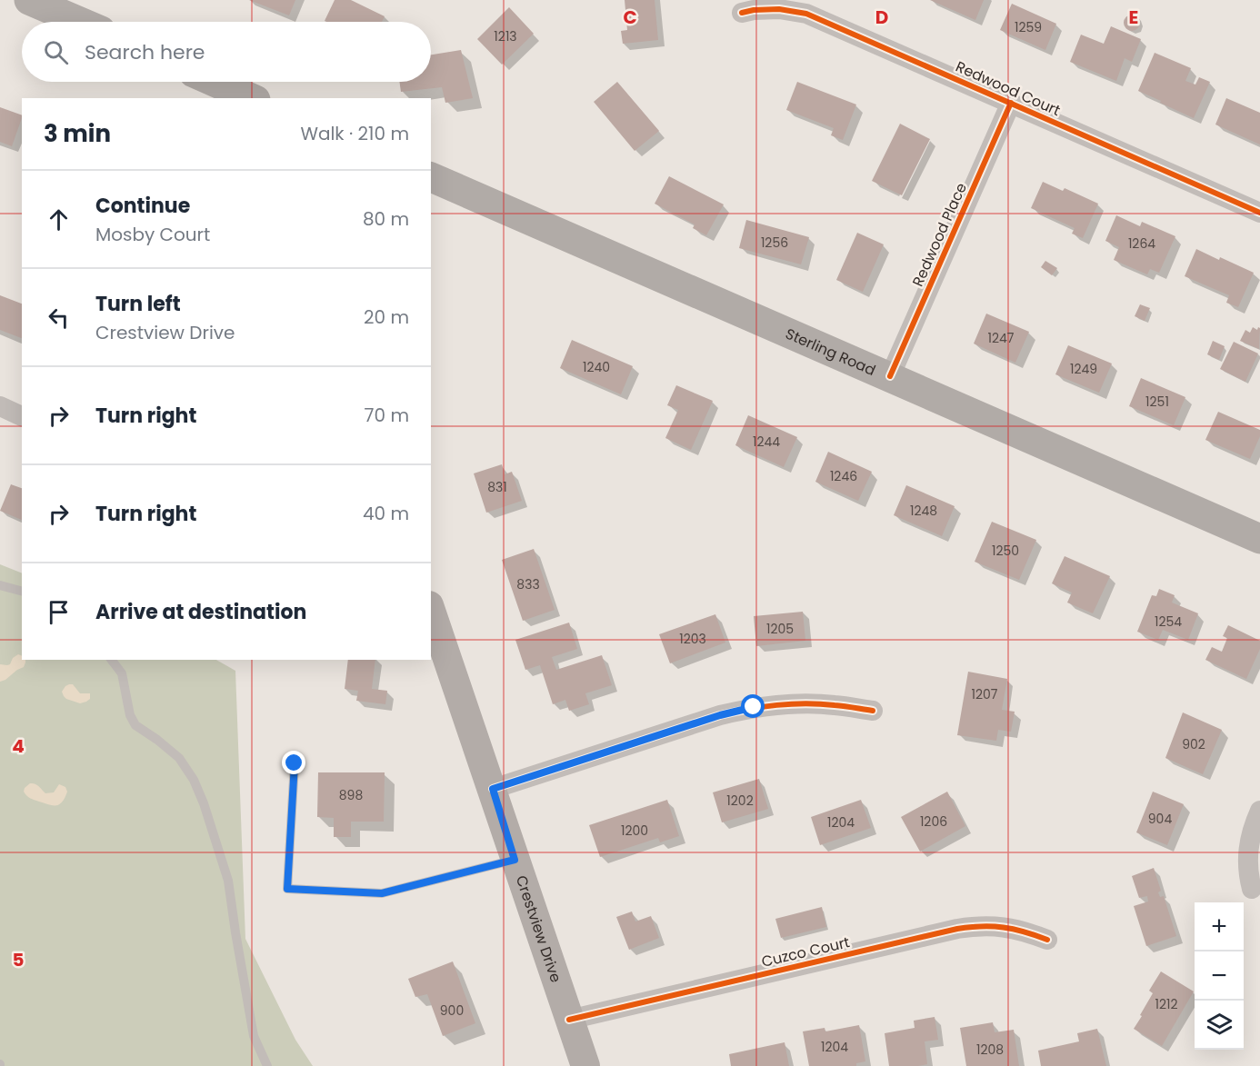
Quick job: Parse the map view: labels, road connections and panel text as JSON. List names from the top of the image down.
{
  "streets": {
    "main road": ["Sterling Road", "Crestview Drive"],
    "street": ["Redwood Court", "Redwood Place", "Cuzco Court"]
  },
  "crossings": [
    ["Redwood Court", "Redwood Place"],
    ["Redwood Place", "Sterling Road"],
    ["Crestview Drive", "Cuzco Court"]
  ],
  "house_numbers": [
    "1259",
    "1213",
    "1256",
    "1264",
    "1247",
    "1240",
    "1249",
    "1251",
    "1244",
    "1246",
    "831",
    "1248",
    "1250",
    "833",
    "1254",
    "1205",
    "1203",
    "1207",
    "902",
    "898",
    "1202",
    "904",
    "1206",
    "1204",
    "1200",
    "1212",
    "900",
    "1204",
    "1208"
  ],
  "page": {
    "search": "Search here",
    "heading": ["3 min", "Walk · 210 m"],
    "list": [
      ["Continue", "Mosby Court", "80 m"],
      ["Turn left", "Crestview Drive", "20 m"],
      ["Turn right", "70 m"],
      ["Turn right", "40 m"],
      "Arrive at destination"
    ],
    "map_buttons": ["+", "−"]
  },
  "grid": {
    "columns": ["C", "D", "E"],
    "rows": ["4", "5"]
  }
}
